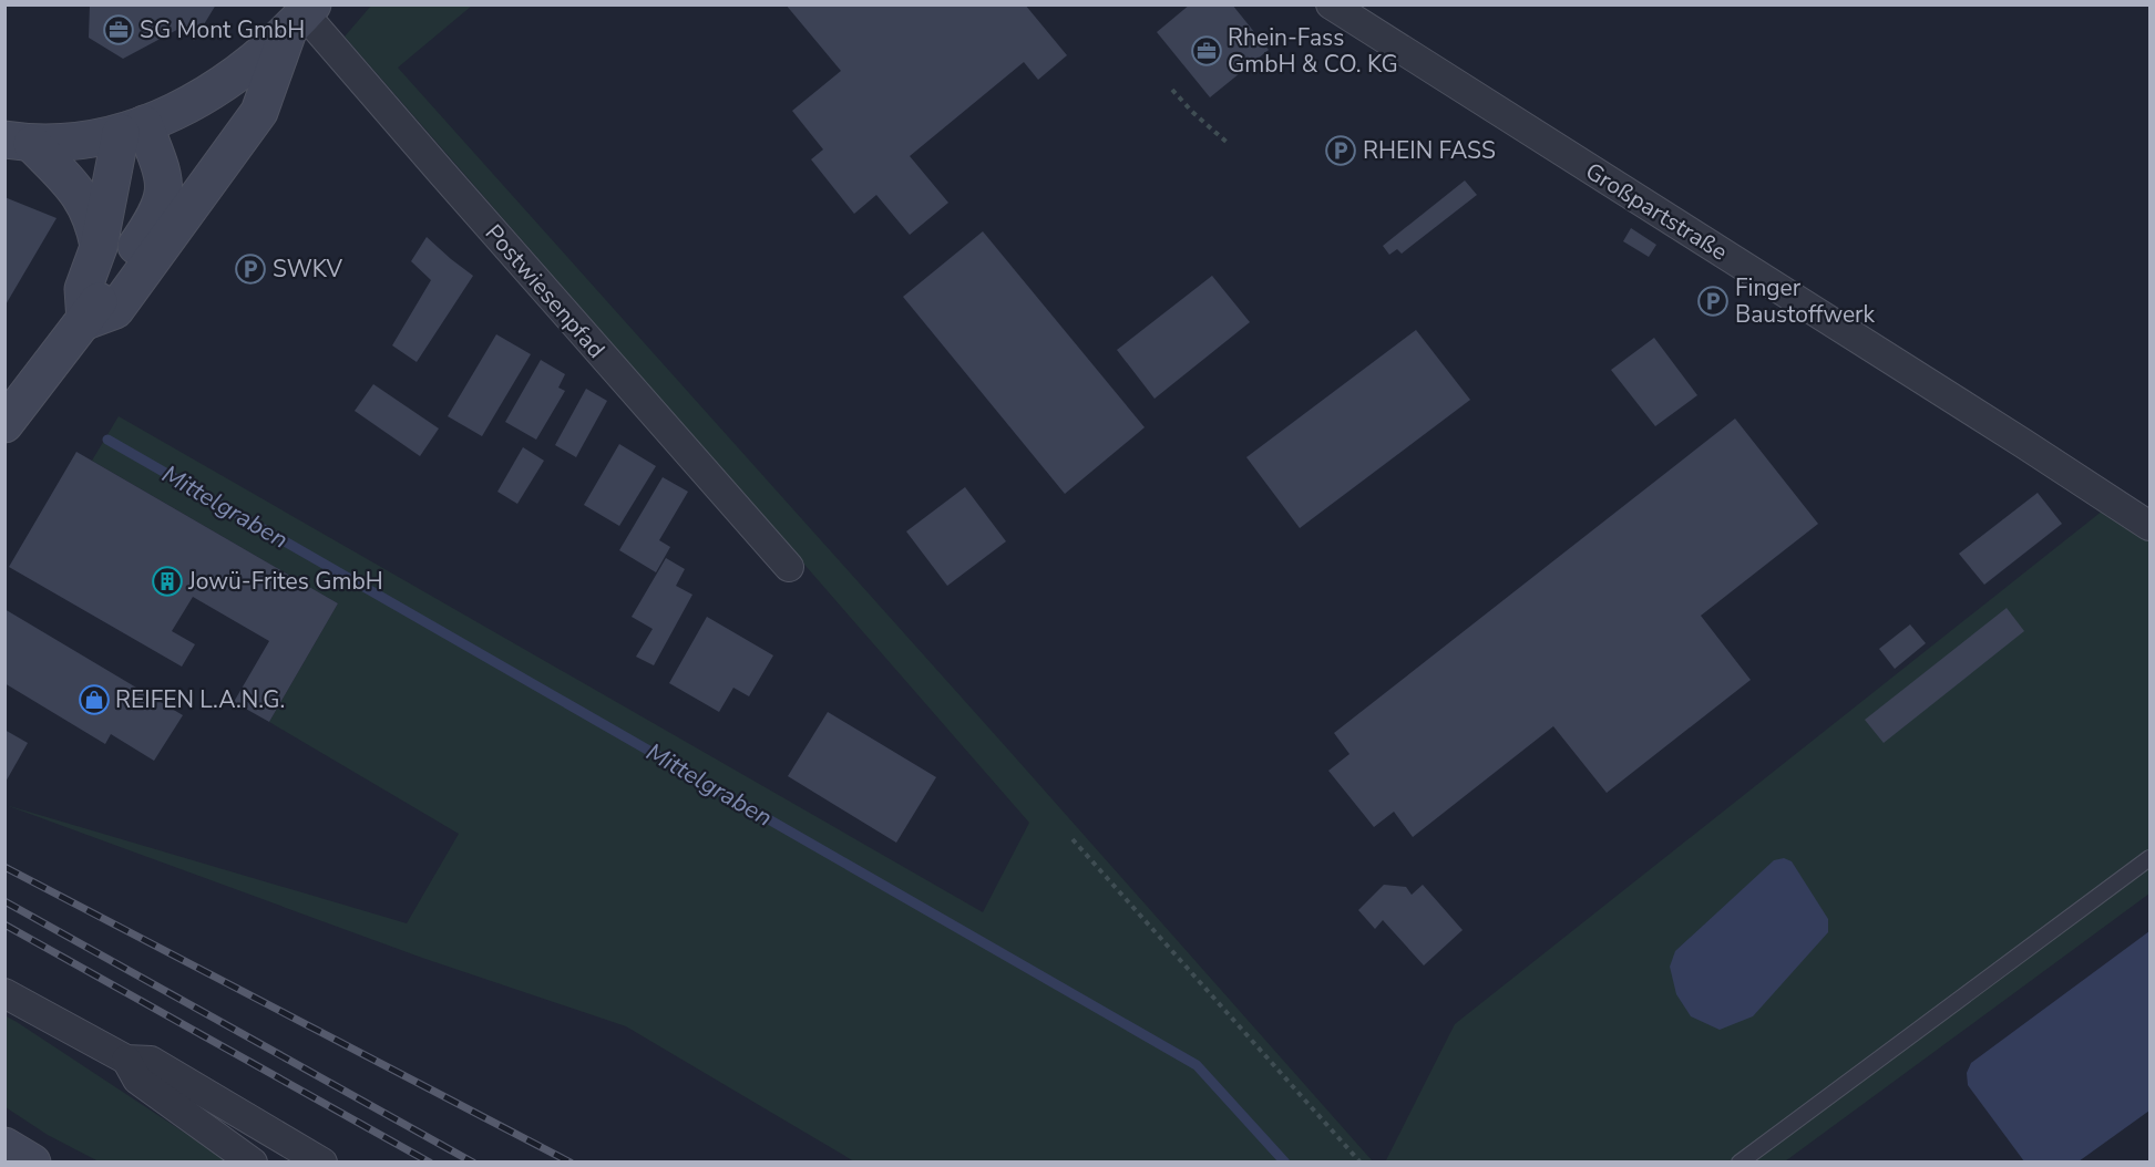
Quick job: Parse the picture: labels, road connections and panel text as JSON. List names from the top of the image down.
{
  "streets": {
    "street": ["Großpartstraße", "Postwiesenpfad"]
  },
  "water": ["Mittelgraben"],
  "places": {
    "office": ["SG Mont GmbH", "Rhein-Fass GmbH & CO. KG"],
    "parking": ["RHEIN FASS", "SWKV", "Finger Baustoffwerk"],
    "building": ["Jowü-Frites GmbH"],
    "shop": ["REIFEN L.A.N.G."]
  }
}
